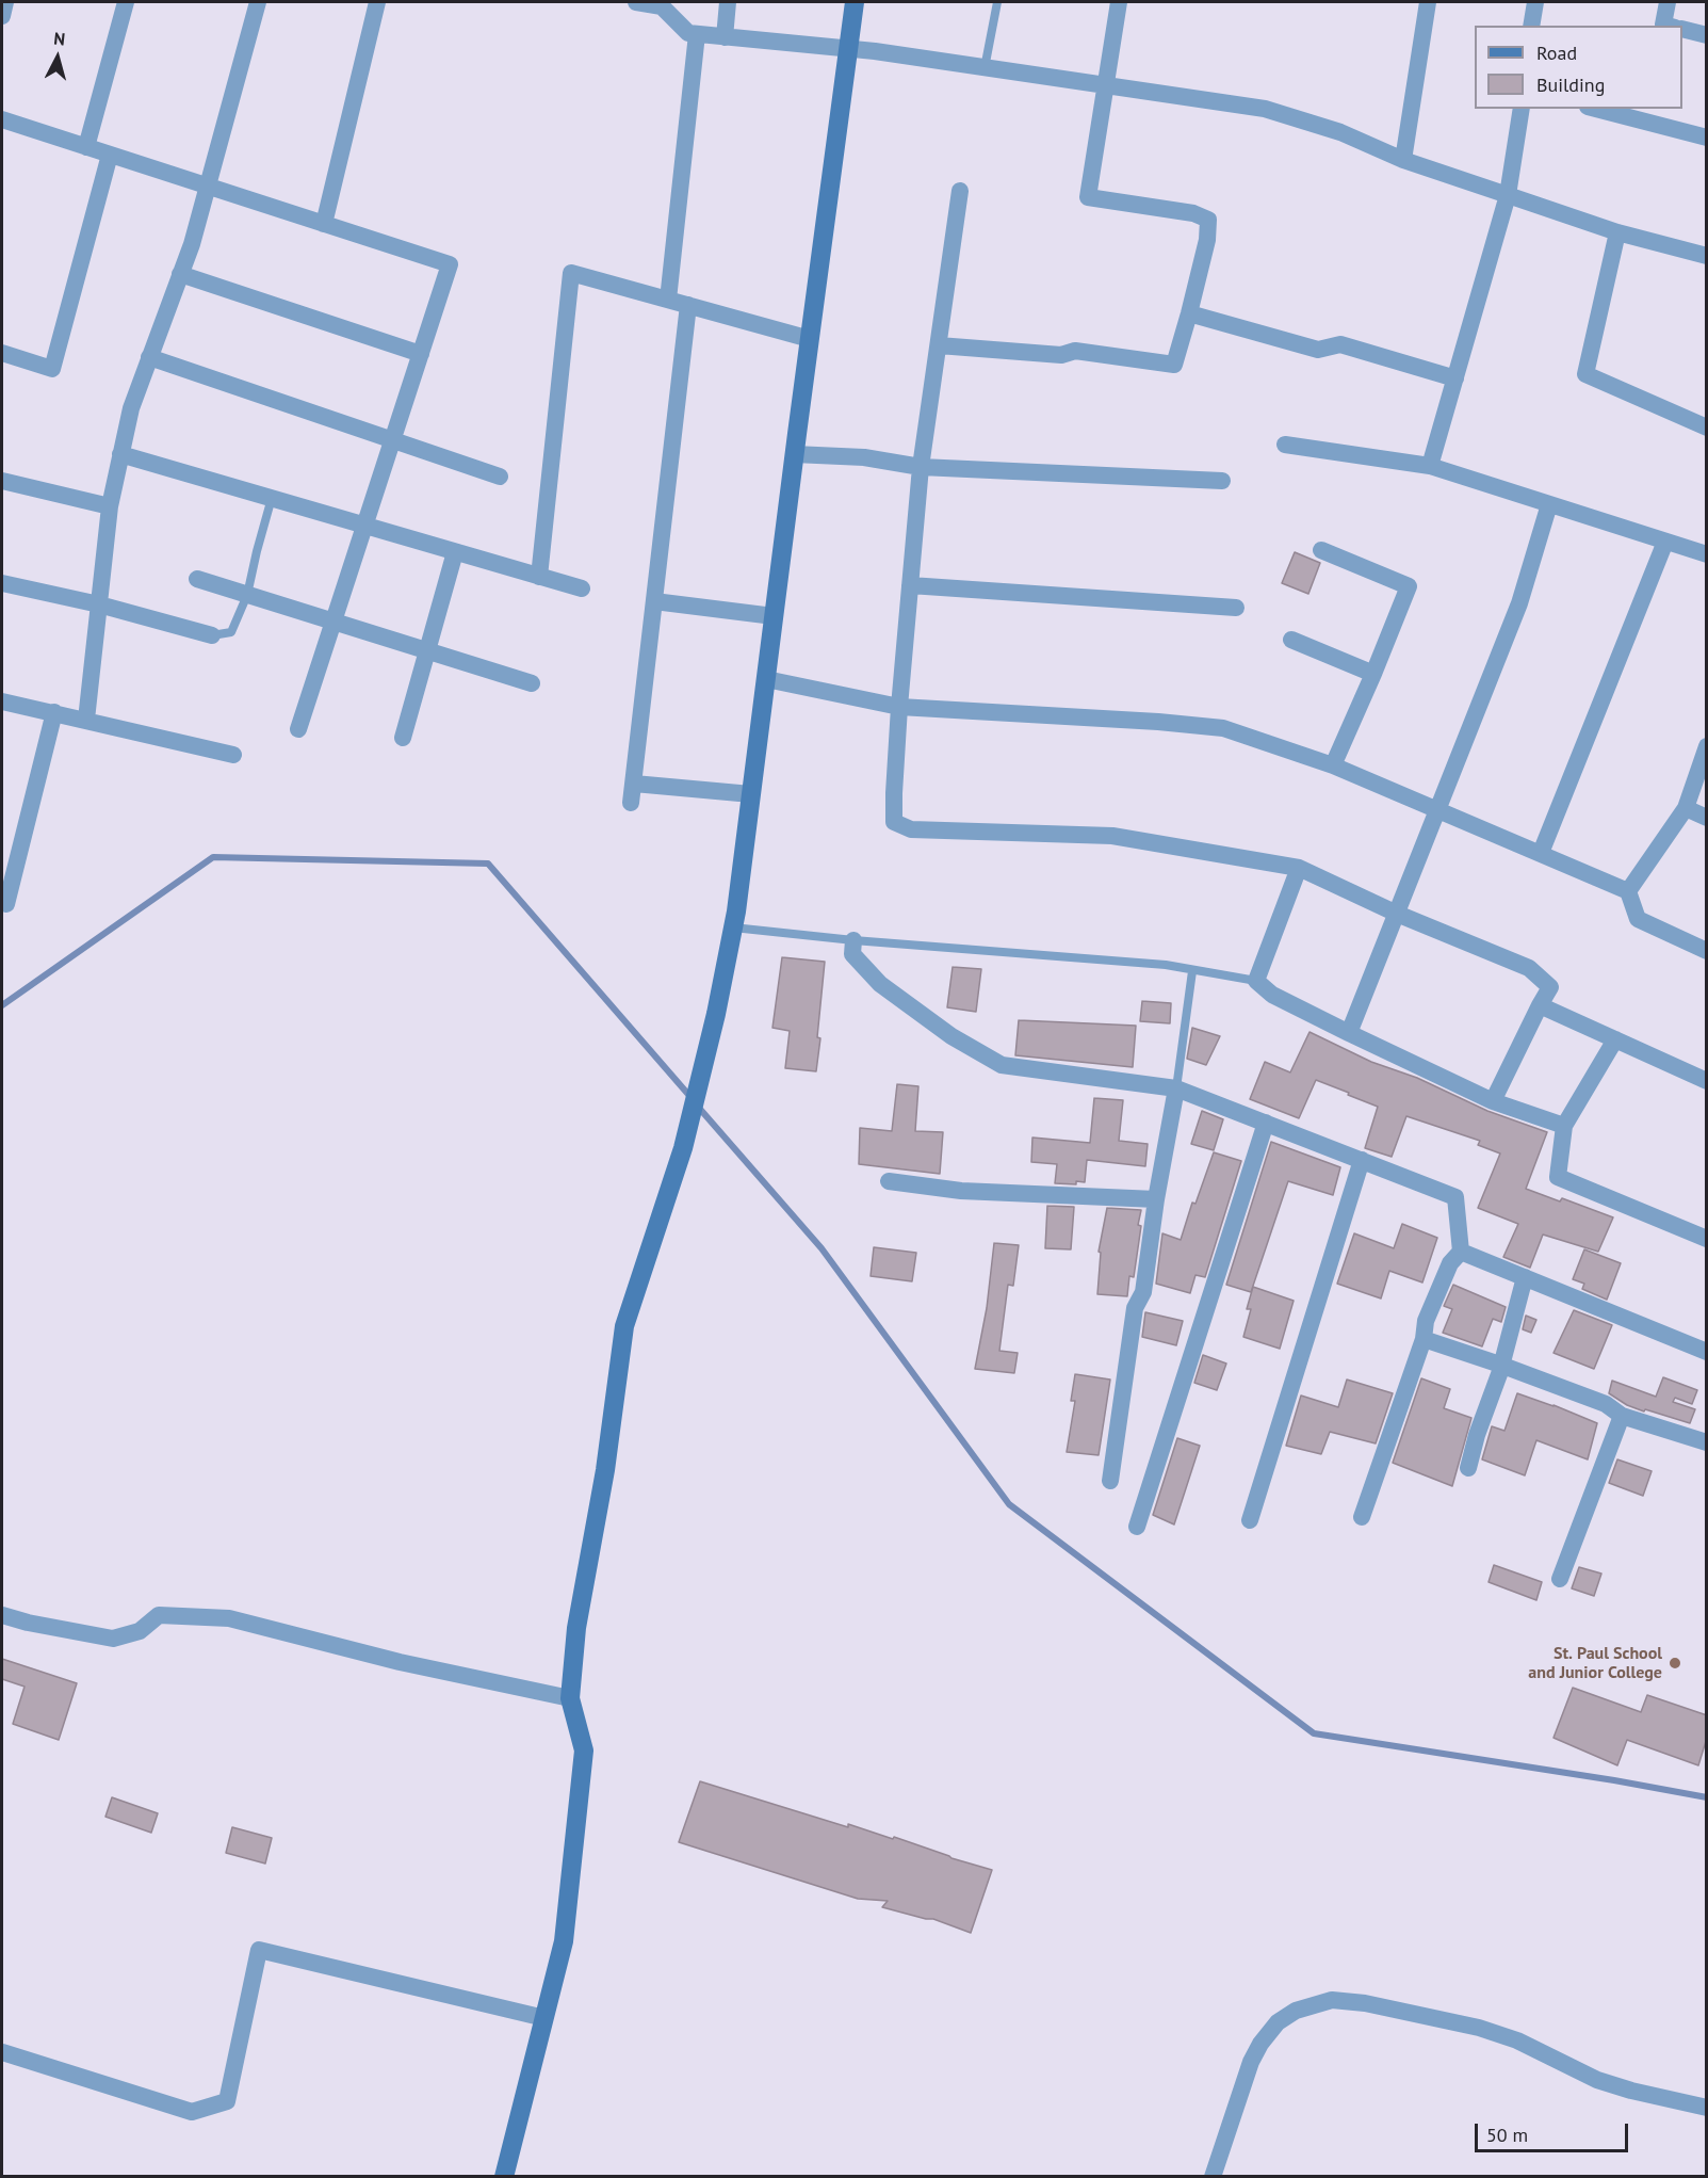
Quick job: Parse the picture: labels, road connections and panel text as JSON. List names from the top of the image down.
{
  "places": ["St. Paul School and Junior College"],
  "legend": ["Road", "Building"],
  "scale_bar": "50 m",
  "north": "top"
}
